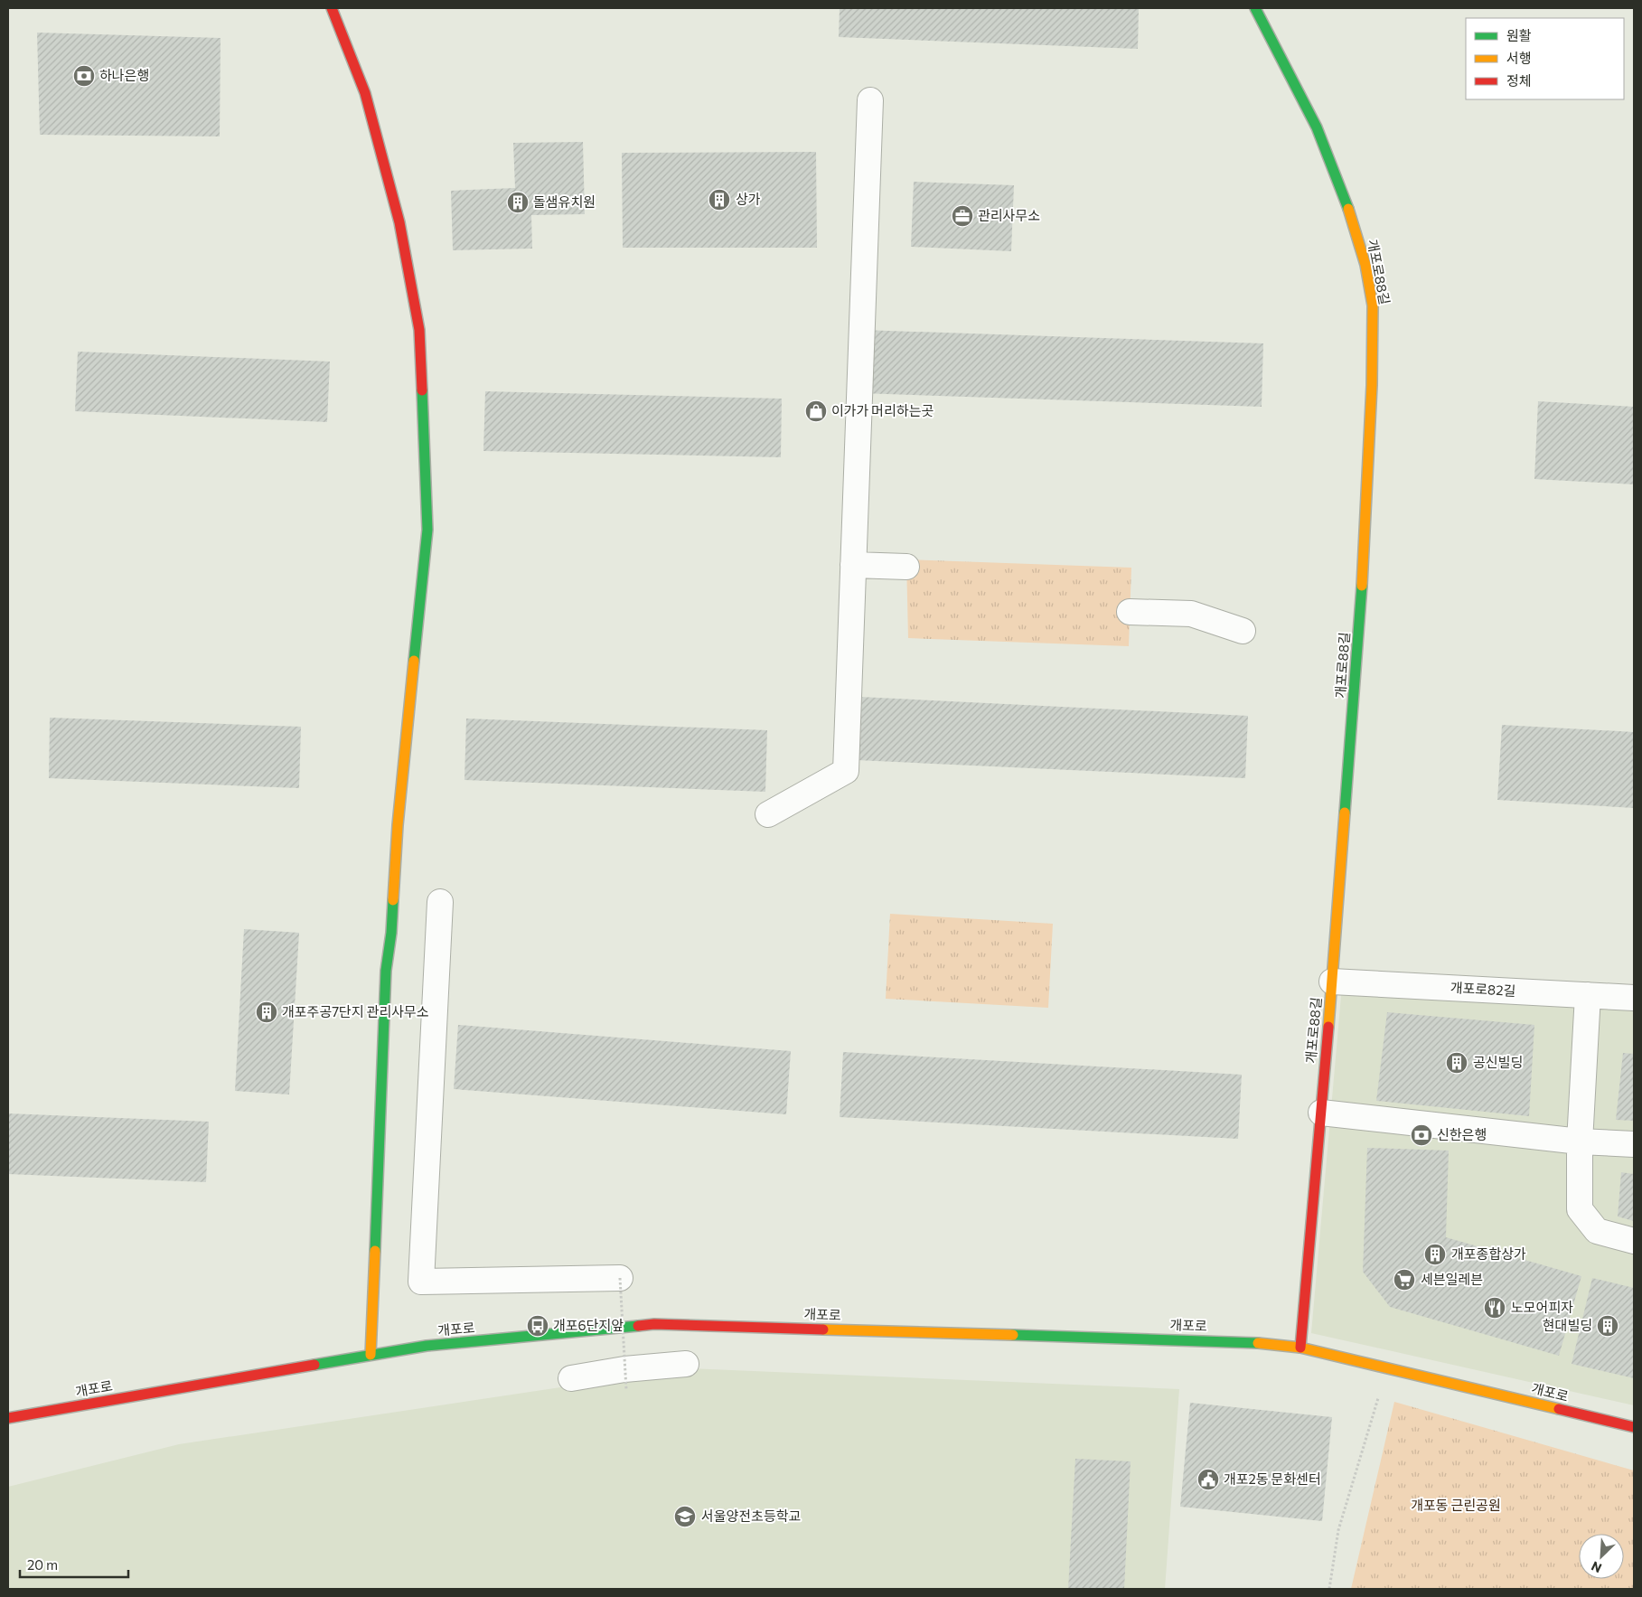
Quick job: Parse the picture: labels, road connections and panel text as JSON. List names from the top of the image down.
{
  "streets": {
    "street": ["개포로88길", "개포로82길", "개포로"]
  },
  "crossings": [
    ["개포로88길", "개포로82길"],
    ["개포로88길", "개포로"]
  ],
  "parks": ["개포동 근린공원"],
  "places": {
    "bank": ["하나은행", "신한은행"],
    "building": [
      "상가",
      "돌샘유치원",
      "개포주공7단지 관리사무소",
      "공신빌딩",
      "개포종합상가",
      "현대빌딩"
    ],
    "office": ["관리사무소"],
    "shop": ["이가가 머리하는곳"],
    "supermarket": ["세븐일레븐"],
    "restaurant": ["노모어피자"],
    "bus stop": ["개포6단지앞"],
    "public building": ["개포2동 문화센터"],
    "school or university": ["서울양전초등학교"]
  },
  "legend": ["원활", "서행", "정체"],
  "scale_bar": "20 m",
  "north": "bottom left"
}
